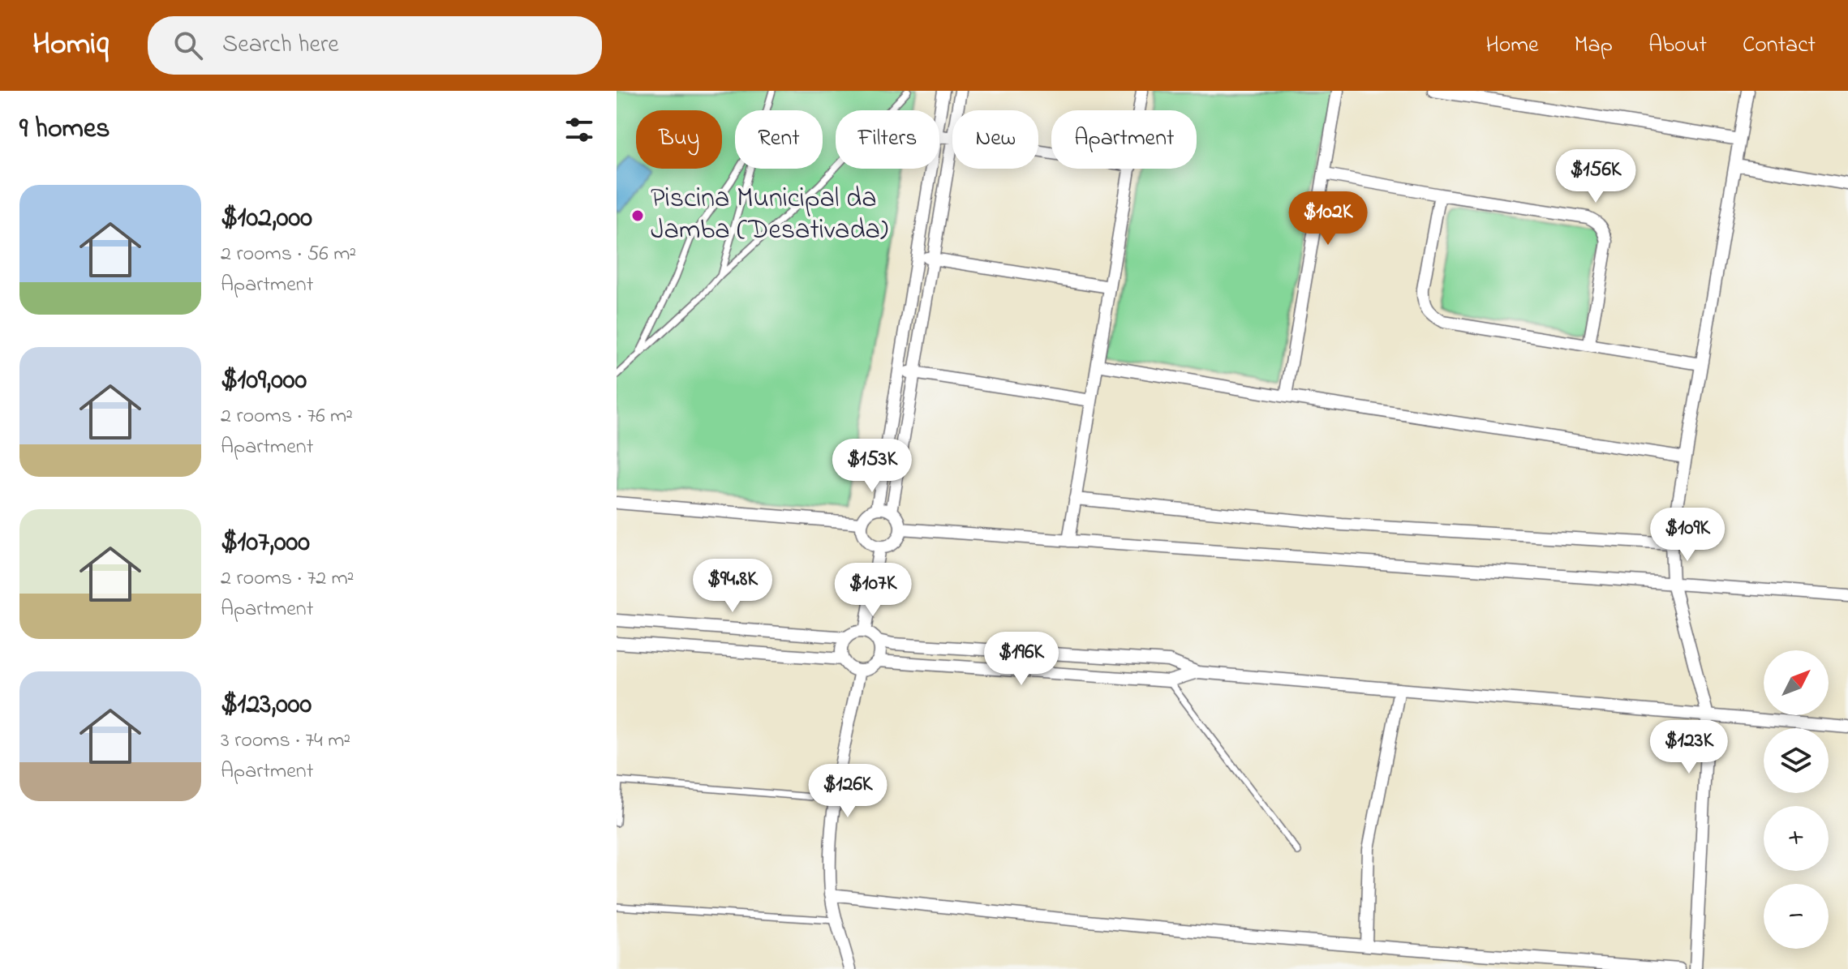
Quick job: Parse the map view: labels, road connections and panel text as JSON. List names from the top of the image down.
{
  "places": ["Piscina Municipal da Jamba (Desativada)"],
  "north": "top right",
  "page": {
    "header": "Homiq",
    "search": "Search here",
    "nav": [
      "Home",
      "Map",
      "About",
      "Contact"
    ],
    "heading": "9 homes",
    "chip": [
      "Buy",
      "Rent",
      "Filters",
      "New",
      "Apartment"
    ],
    "price": [
      "$156K",
      "$102K",
      "$153K",
      "$109K",
      "$94.8K",
      "$107K",
      "$196K",
      "$123K",
      "$126K"
    ],
    "list": [
      {
        "name": "$102,000",
        "note": "2 rooms · 56 m² · Apartment"
      },
      {
        "name": "$109,000",
        "note": "2 rooms · 76 m² · Apartment"
      },
      {
        "name": "$107,000",
        "note": "2 rooms · 72 m² · Apartment"
      },
      {
        "name": "$123,000",
        "note": "3 rooms · 74 m² · Apartment"
      }
    ],
    "map_buttons": ["+", "−"]
  }
}
